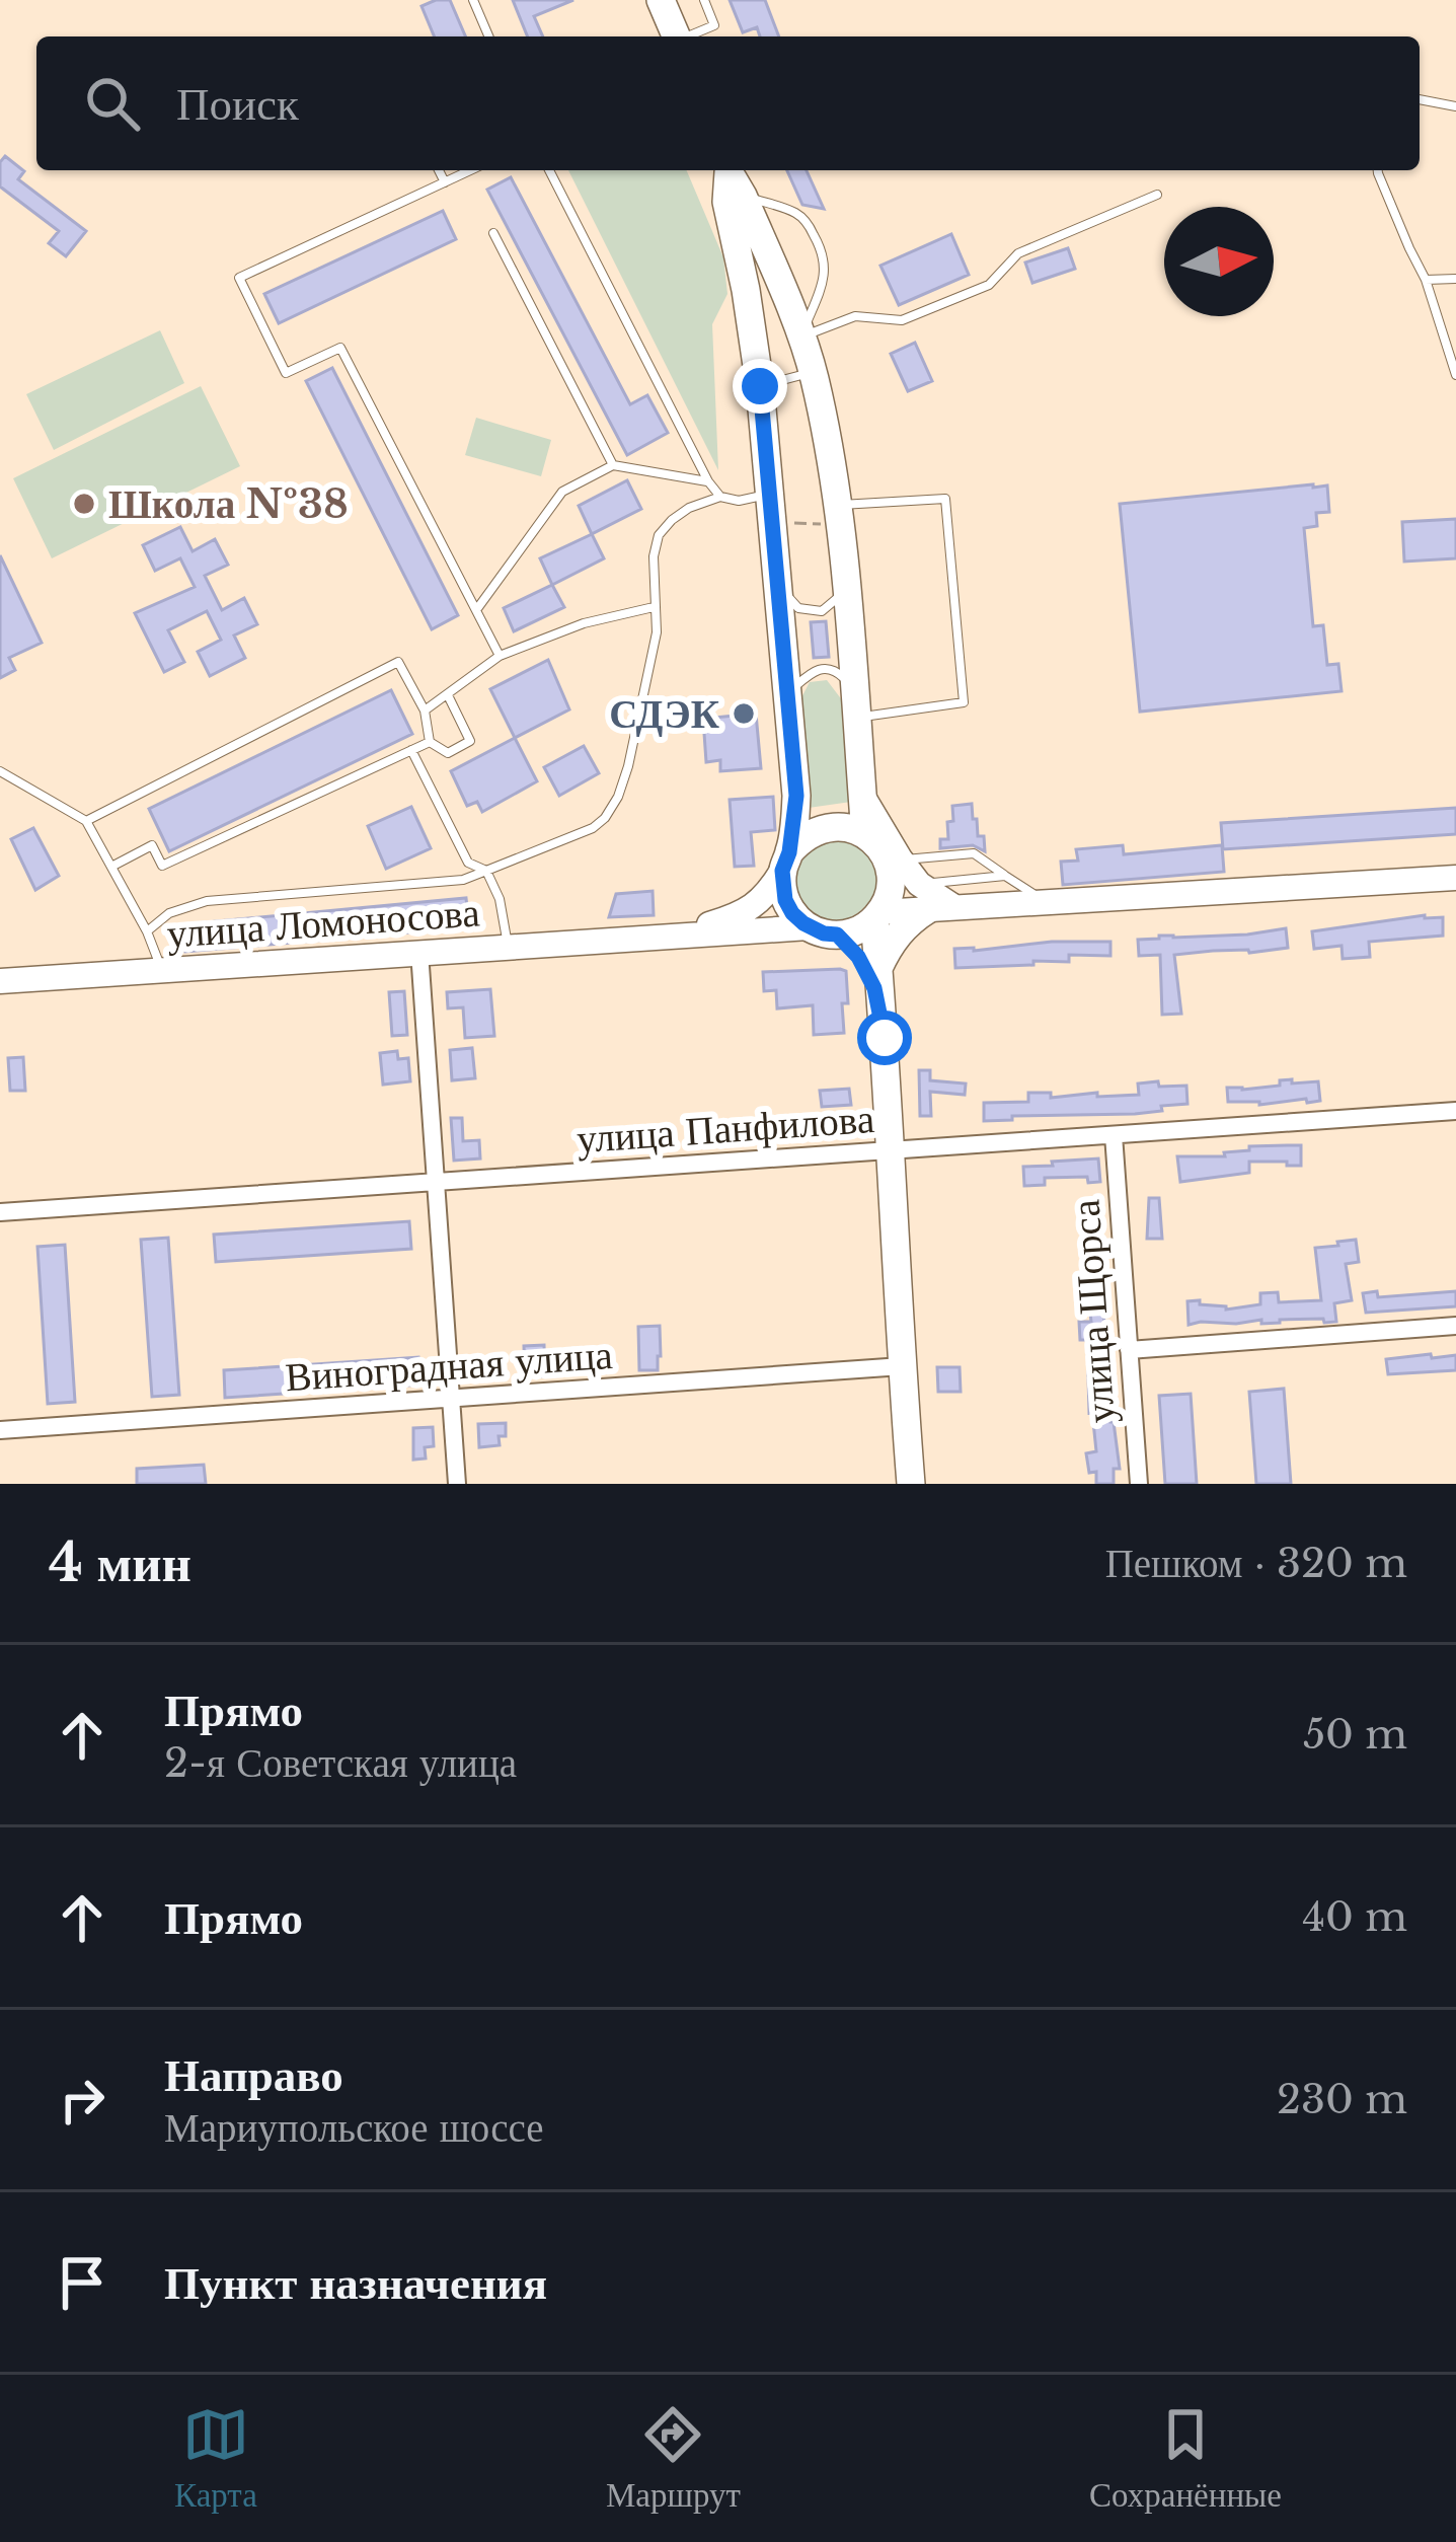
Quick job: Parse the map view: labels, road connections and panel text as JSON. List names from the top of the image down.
{
  "streets": {
    "street": [
      "улица Ломоносова",
      "улица Панфилова",
      "улица Щорса",
      "Виноградная улица"
    ]
  },
  "crossings": [
    ["улица Панфилова", "улица Щорса"]
  ],
  "places": ["Школа №38", "СДЭК"],
  "north": "right",
  "page": {
    "search": "Поиск",
    "heading": ["4 мин", "Пешком · 320 m"],
    "list": [
      ["Прямо", "2-я Советская улица", "50 m"],
      ["Прямо", "40 m"],
      ["Направо", "Мариупольское шоссе", "230 m"],
      "Пункт назначения"
    ],
    "nav": ["Карта", "Маршрут", "Сохранённые"]
  }
}
